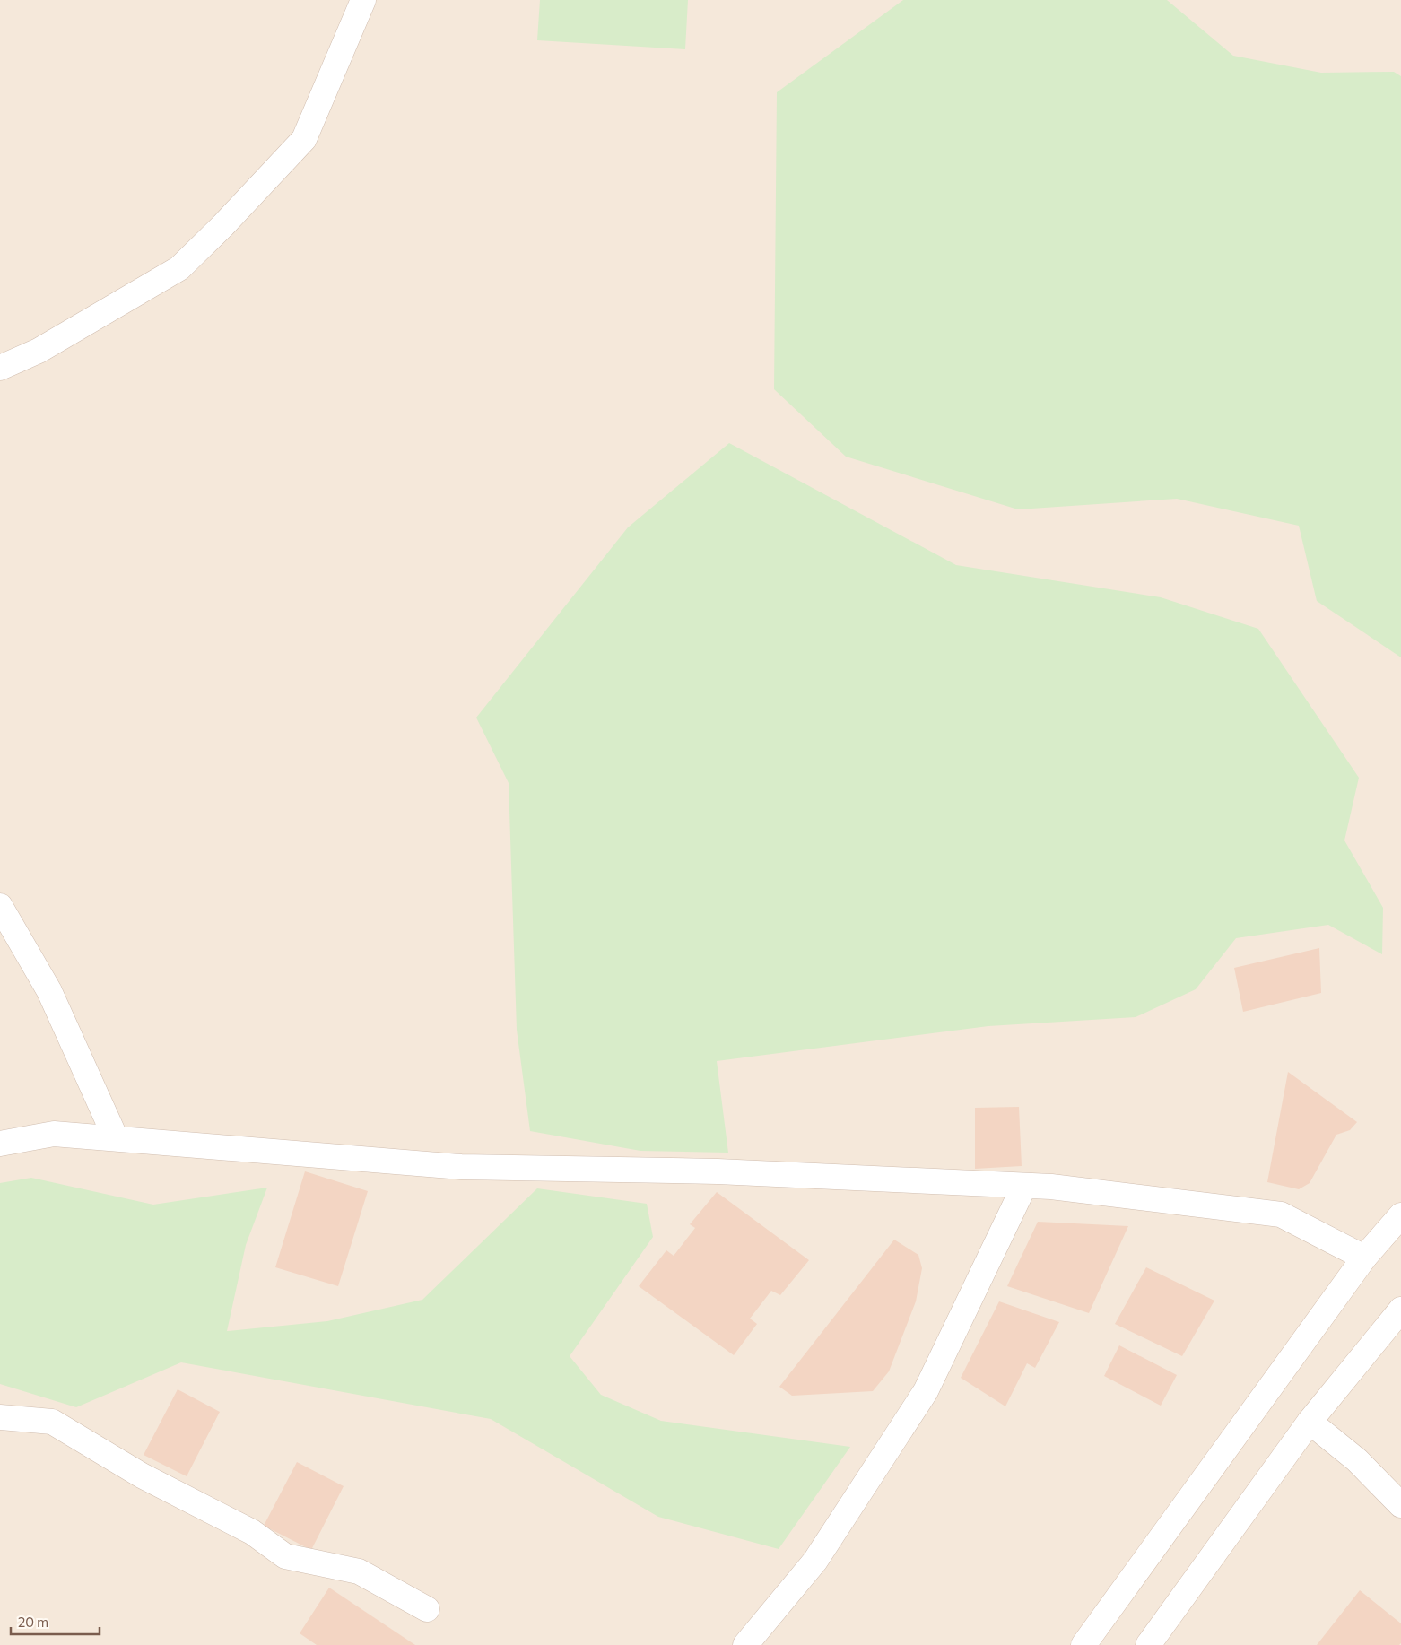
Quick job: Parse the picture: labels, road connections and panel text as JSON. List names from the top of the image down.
{
  "scale_bar": "20 m"
}
